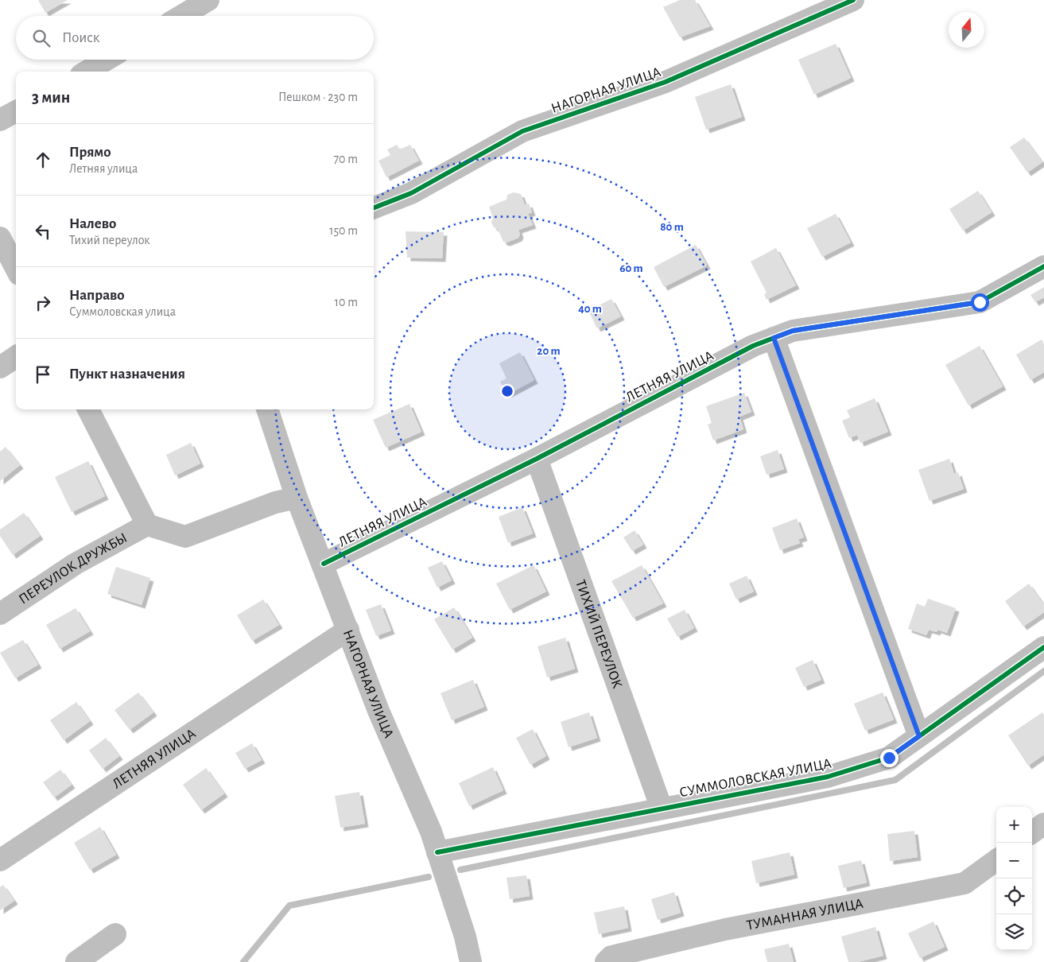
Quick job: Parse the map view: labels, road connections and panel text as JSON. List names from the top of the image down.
{
  "streets": {
    "street": [
      "НАГОРНАЯ УЛИЦА",
      "ЛЕТНЯЯ УЛИЦА",
      "ПЕРЕУЛОК ДРУЖБЫ",
      "ТИХИЙ ПЕРЕУЛОК",
      "СУММОЛОВСКАЯ УЛИЦА",
      "ТУМАННАЯ УЛИЦА"
    ]
  },
  "crossings": [
    ["НАГОРНАЯ УЛИЦА", "ЛЕТНЯЯ УЛИЦА"],
    ["НАГОРНАЯ УЛИЦА", "СУММОЛОВСКАЯ УЛИЦА"],
    ["ЛЕТНЯЯ УЛИЦА", "ТИХИЙ ПЕРЕУЛОК"],
    ["ТИХИЙ ПЕРЕУЛОК", "СУММОЛОВСКАЯ УЛИЦА"]
  ],
  "north": "top",
  "page": {
    "search": "Поиск",
    "heading": ["3 мин", "Пешком · 230 m"],
    "list": [
      ["Прямо", "Летняя улица", "70 m"],
      ["Налево", "Тихий переулок", "150 m"],
      ["Направо", "Суммоловская улица", "10 m"],
      "Пункт назначения"
    ],
    "map_buttons": ["+", "−"]
  },
  "rings": [
    "80 m",
    "60 m",
    "40 m",
    "20 m"
  ]
}
